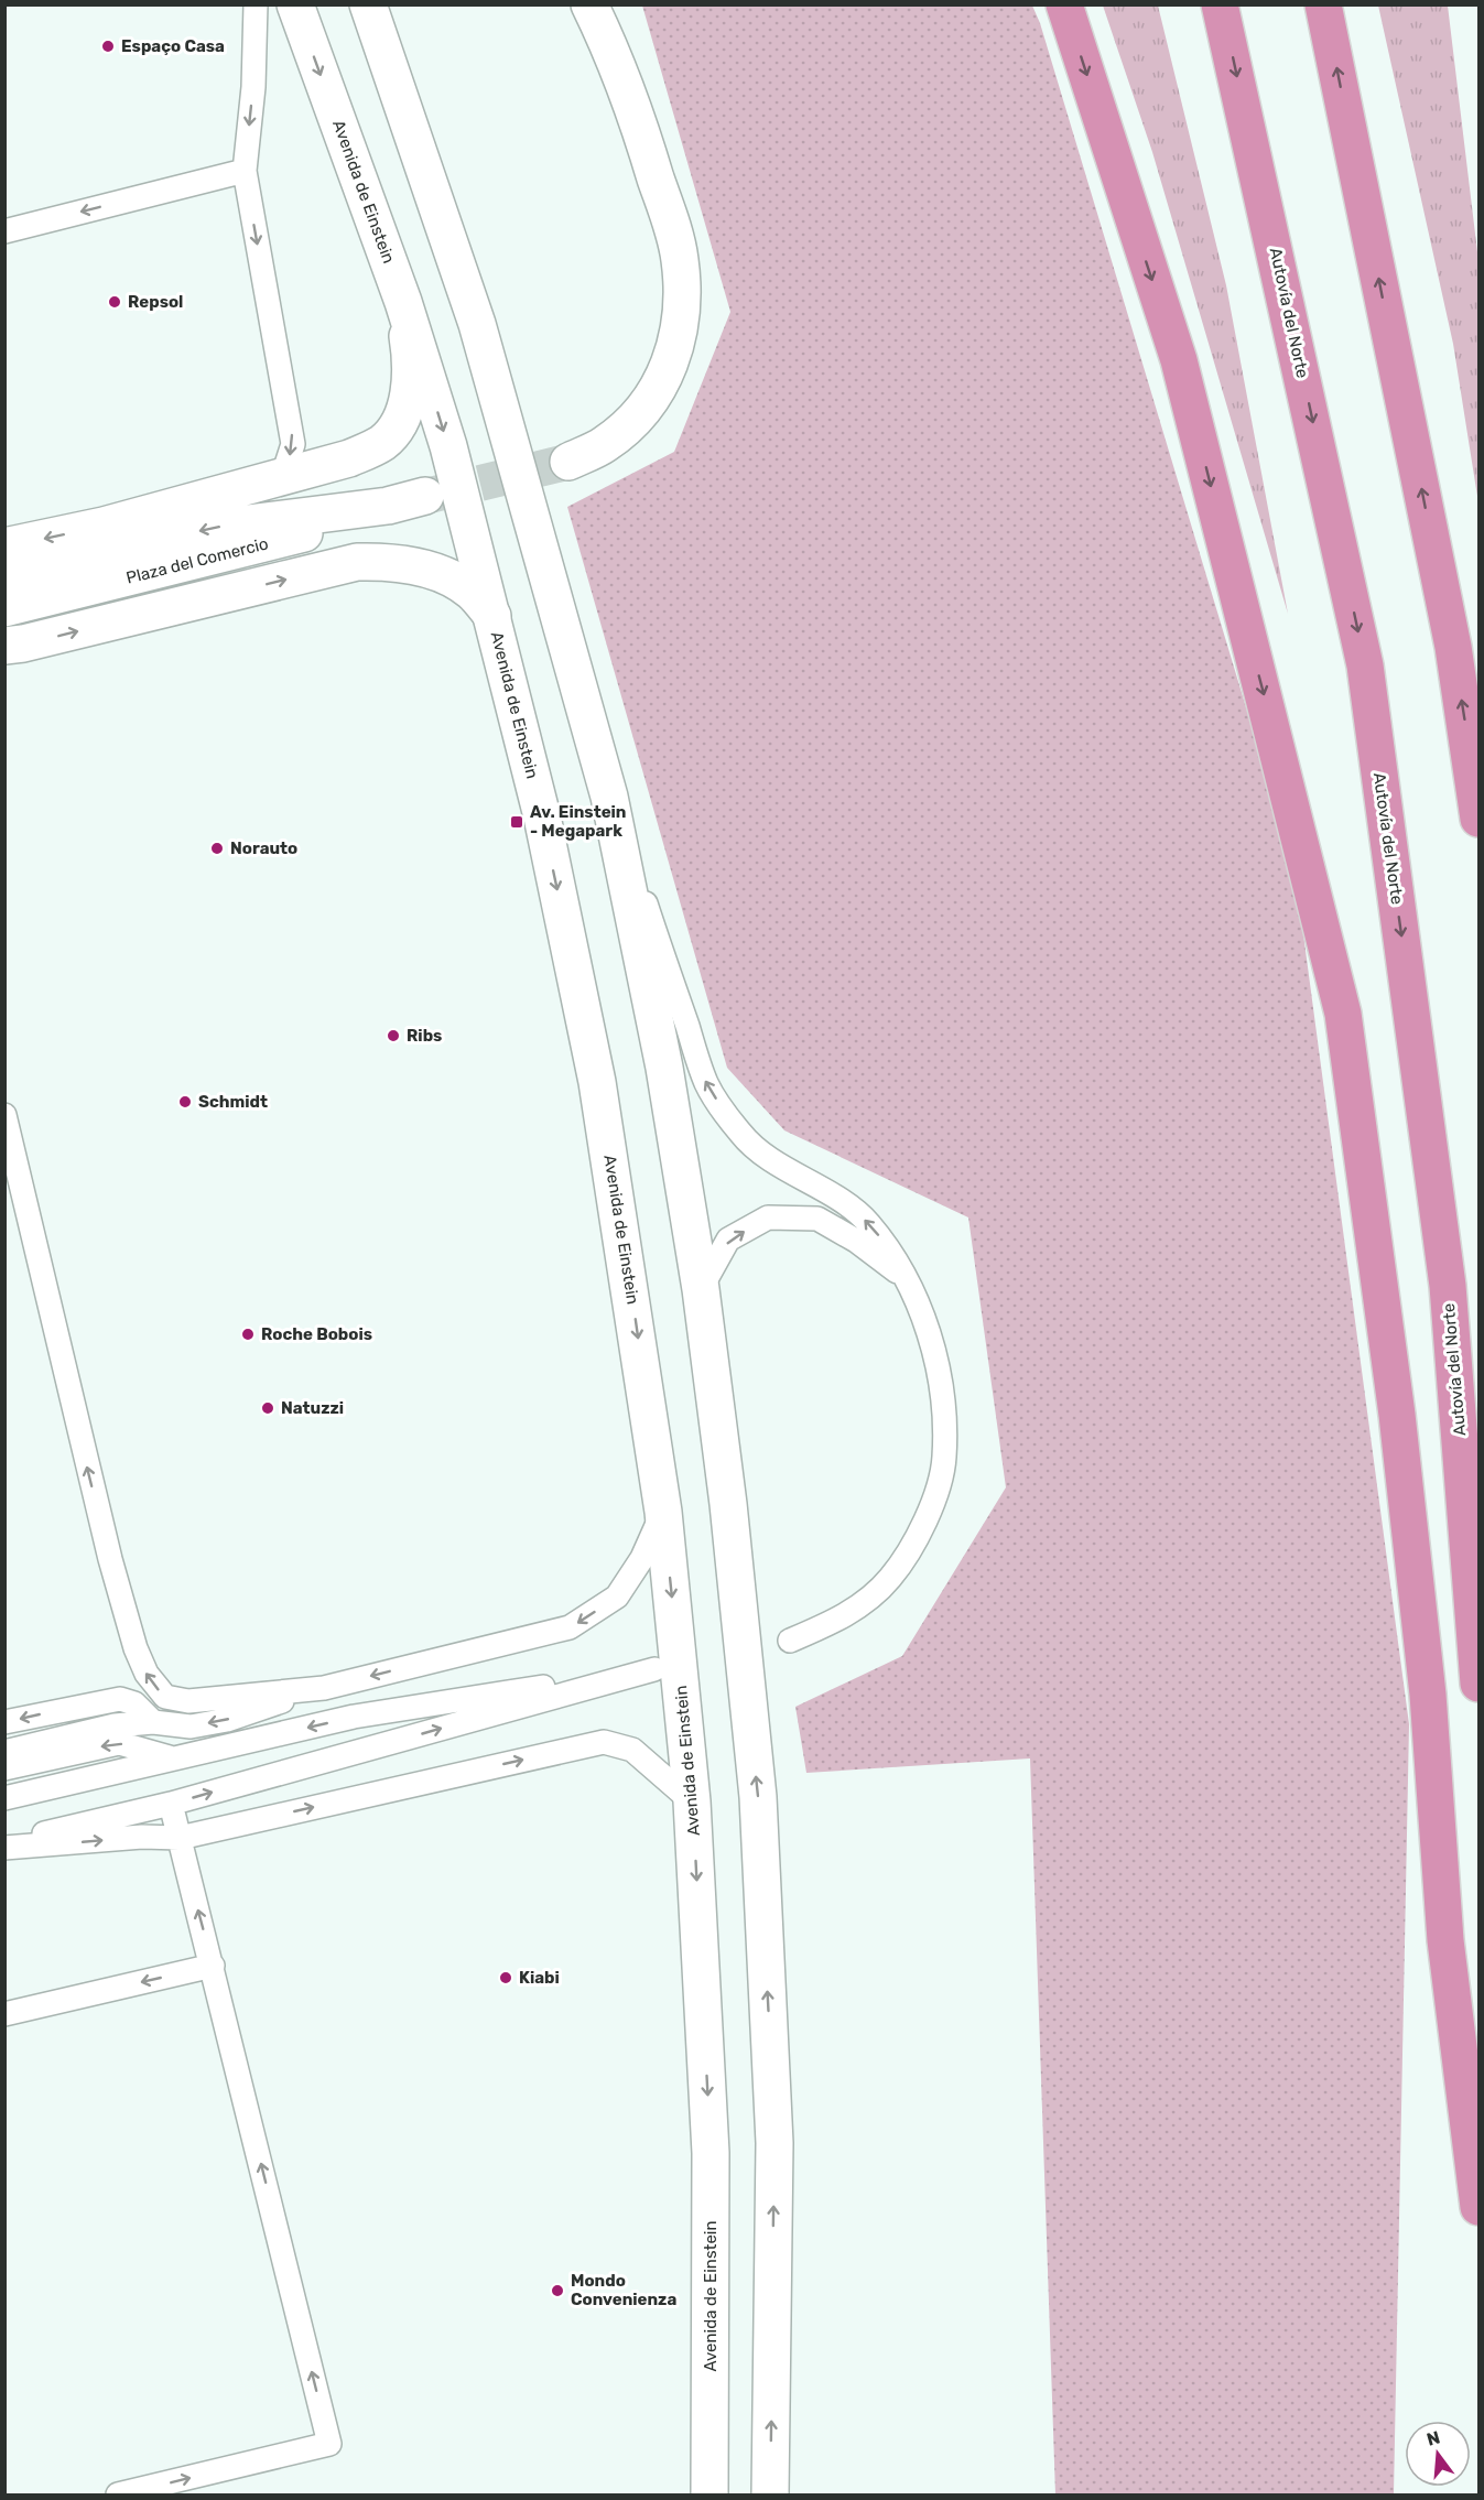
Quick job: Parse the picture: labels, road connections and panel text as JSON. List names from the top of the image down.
{
  "streets": {
    "highway": ["Autovía del Norte"],
    "street": ["Avenida de Einstein", "Plaza del Comercio"]
  },
  "places": {
    "other": [
      "Espaço Casa",
      "Repsol",
      "Norauto",
      "Ribs",
      "Schmidt",
      "Roche Bobois",
      "Natuzzi",
      "Kiabi",
      "Mondo Convenienza"
    ],
    "transit": ["Av. Einstein - Megapark"]
  },
  "north": "top"
}
